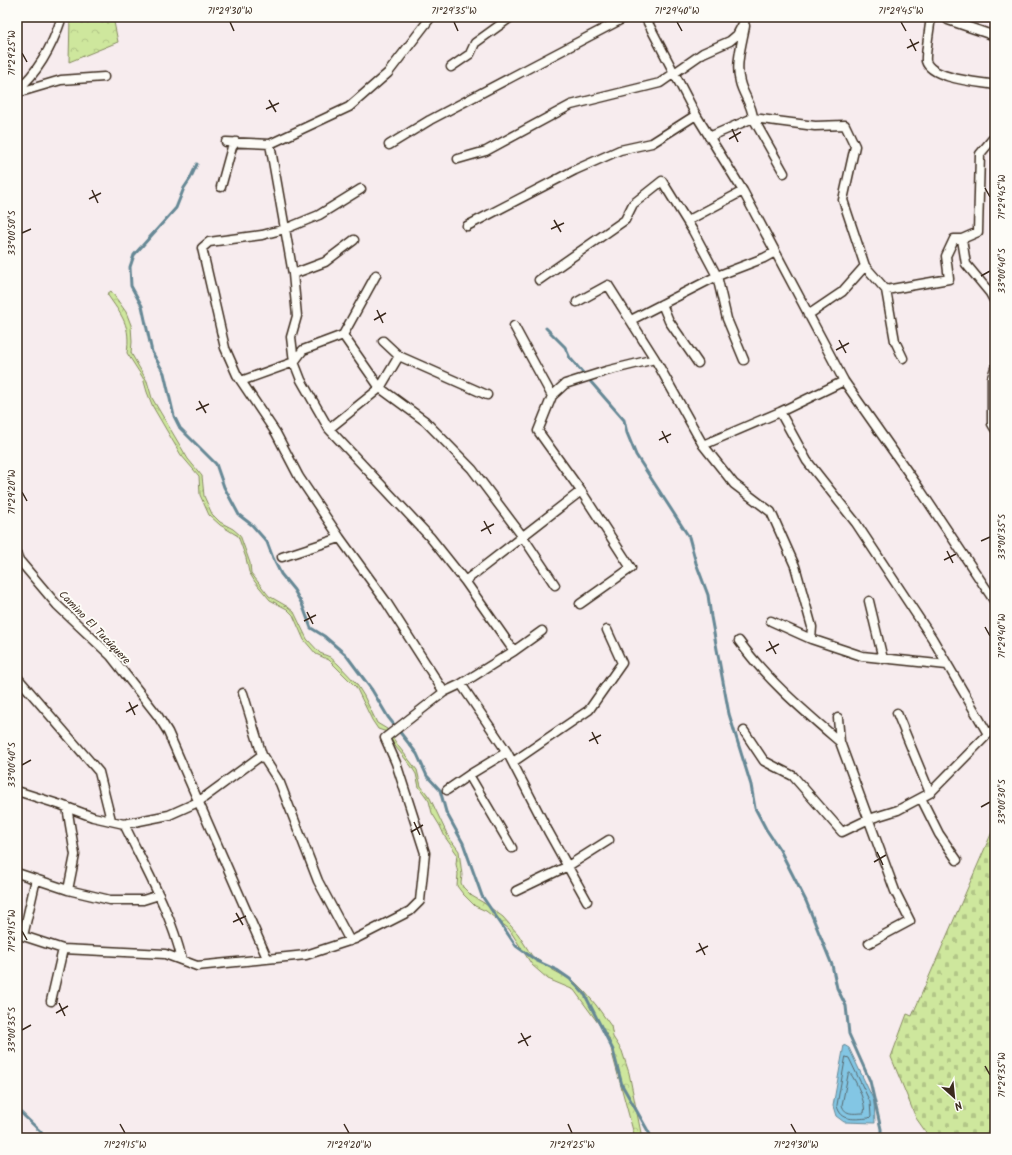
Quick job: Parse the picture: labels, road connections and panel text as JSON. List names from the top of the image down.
{
  "streets": {
    "street": ["Camino El Tucúquere"]
  },
  "north": "bottom right",
  "coordinates": [
    "71°29'30\"W",
    "71°29'35\"W",
    "71°29'40\"W",
    "71°29'45\"W",
    "71°29'25\"W",
    "33°00'50\"S",
    "33°00'40\"S",
    "71°29'20\"W",
    "33°00'35\"S",
    "33°00'30\"S",
    "71°29'15\"W"
  ]
}
